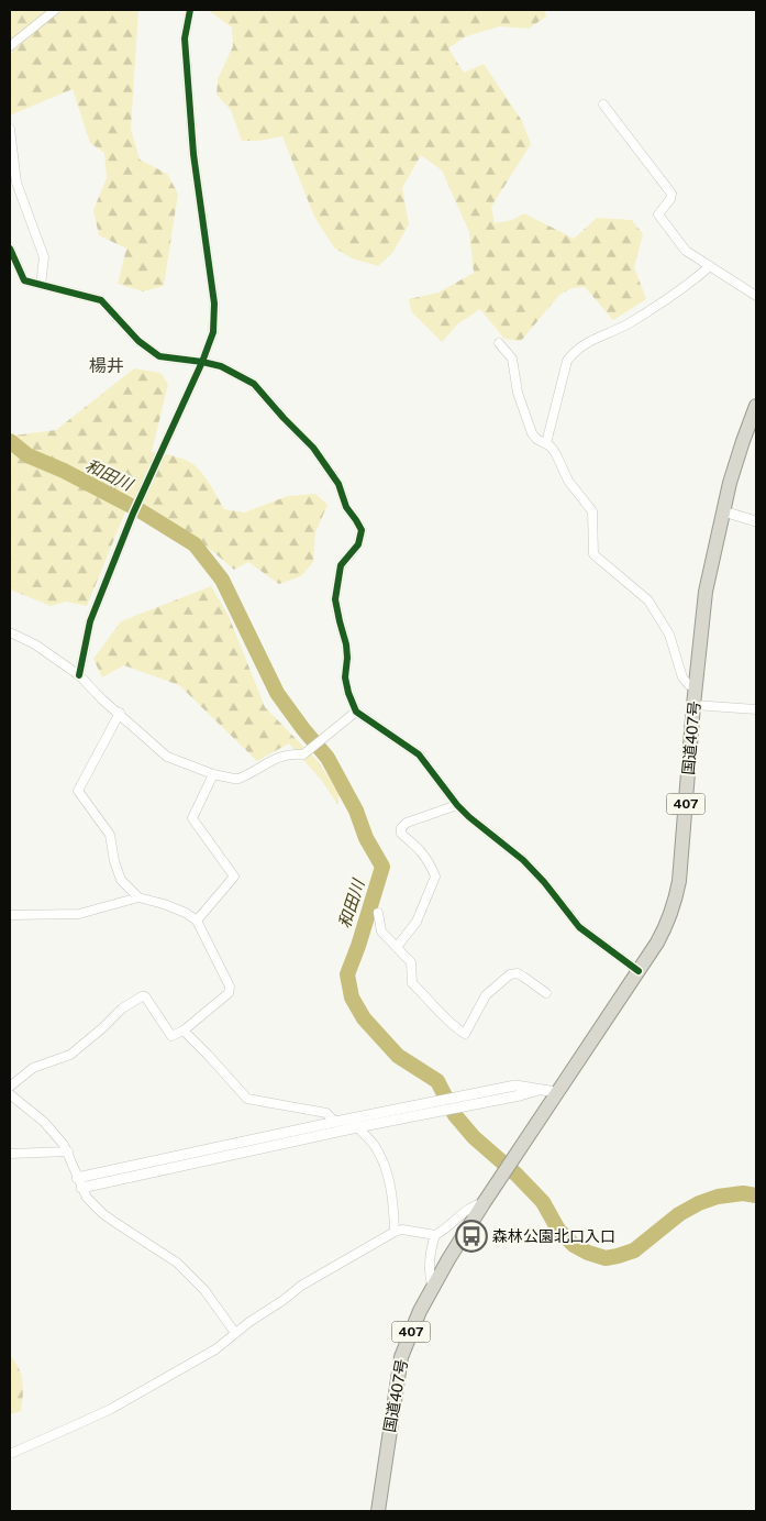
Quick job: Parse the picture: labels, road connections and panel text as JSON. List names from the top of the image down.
{
  "streets": {
    "highway": ["国道407号", "407"]
  },
  "districts": ["楊井"],
  "water": ["和田川"],
  "places": {
    "bus stop": ["森林公園北口入口"]
  }
}
